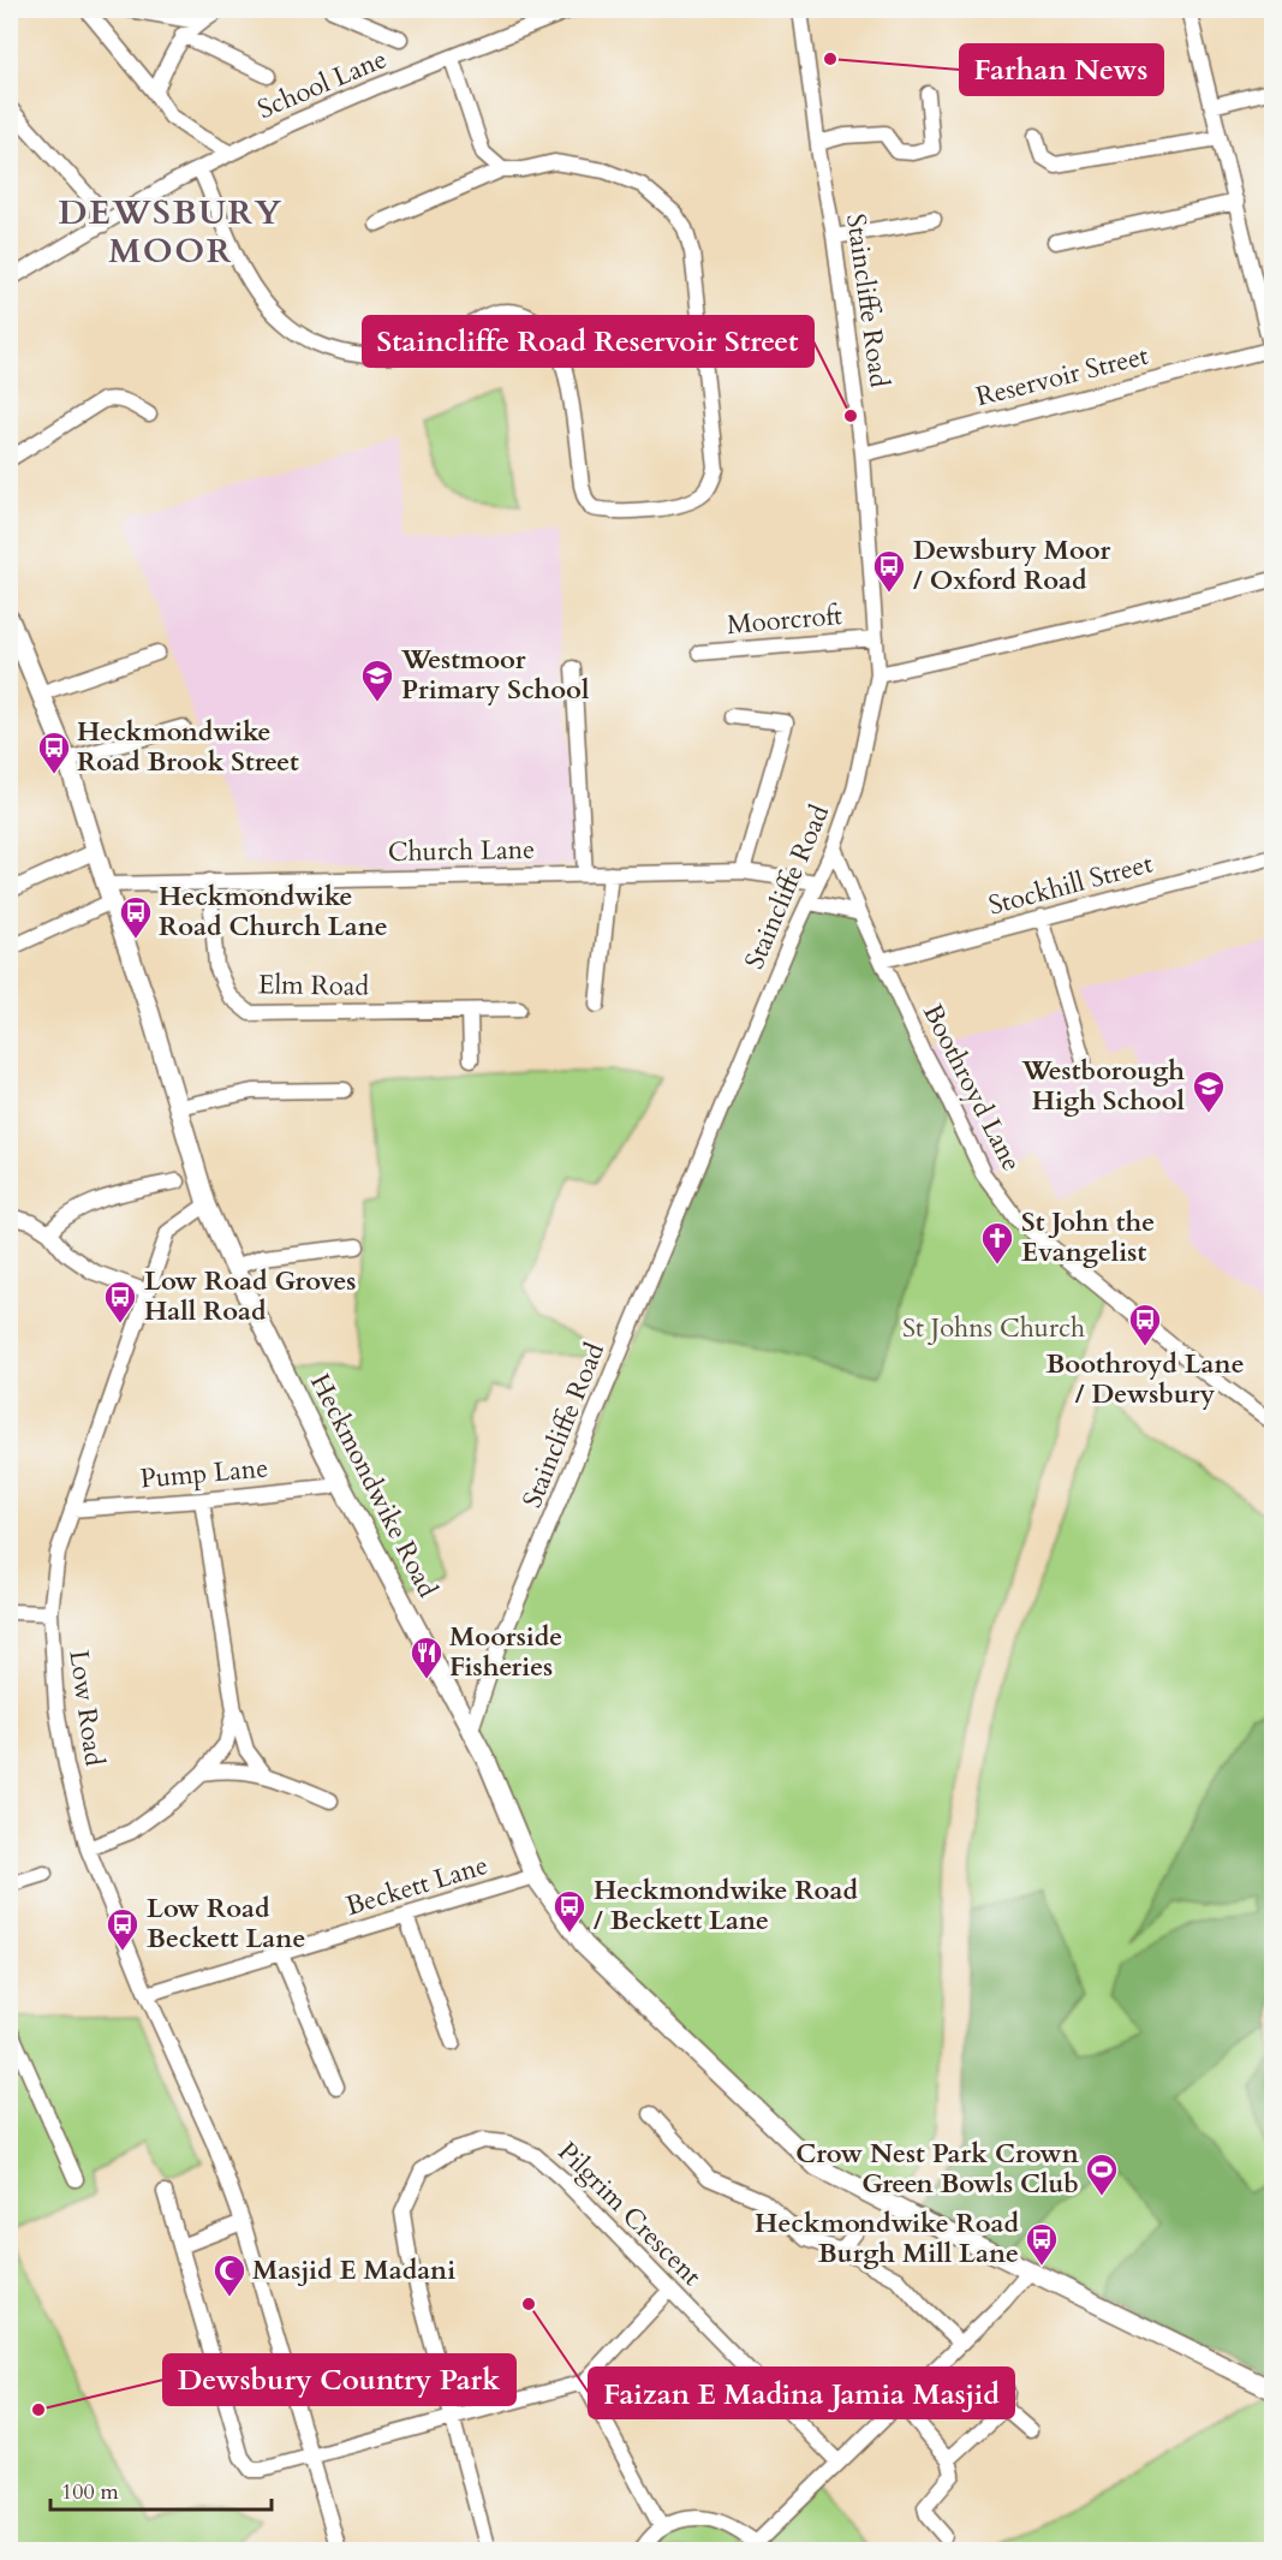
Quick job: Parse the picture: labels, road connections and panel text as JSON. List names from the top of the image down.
{
  "streets": {
    "main road": ["Heckmondwike Road"],
    "street": [
      "School Lane",
      "Staincliffe Road",
      "Reservoir Street",
      "Moorcroft",
      "Church Lane",
      "Stockhill Street",
      "Elm Road",
      "Boothroyd Lane",
      "Pump Lane",
      "Low Road",
      "Beckett Lane",
      "Pilgrim Crescent"
    ]
  },
  "crossings": [
    ["Staincliffe Road", "Reservoir Street"],
    ["Staincliffe Road", "Moorcroft"],
    ["Staincliffe Road", "Church Lane"],
    ["Staincliffe Road", "Boothroyd Lane"],
    ["Staincliffe Road", "Heckmondwike Road"],
    ["Church Lane", "Elm Road"],
    ["Church Lane", "Heckmondwike Road"],
    ["Stockhill Street", "Boothroyd Lane"],
    ["Pump Lane", "Heckmondwike Road"],
    ["Pump Lane", "Low Road"],
    ["Heckmondwike Road", "Low Road"],
    ["Heckmondwike Road", "Beckett Lane"],
    ["Low Road", "Beckett Lane"]
  ],
  "districts": ["DEWSBURY MOOR"],
  "parks": ["St Johns Church"],
  "places": {
    "other": [
      "Farhan News",
      "Staincliffe Road Reservoir Street",
      "Faizan E Madina Jamia Masjid",
      "Dewsbury Country Park"
    ],
    "bus stop": [
      "Dewsbury Moor / Oxford Road",
      "Heckmondwike Road Brook Street",
      "Heckmondwike Road Church Lane",
      "Low Road Groves Hall Road",
      "Boothroyd Lane / Dewsbury",
      "Heckmondwike Road / Beckett Lane",
      "Low Road Beckett Lane",
      "Heckmondwike Road Burgh Mill Lane"
    ],
    "school or university": ["Westmoor Primary School", "Westborough High School"],
    "church": ["St John the Evangelist"],
    "restaurant": ["Moorside Fisheries"],
    "sports": ["Crow Nest Park Crown Green Bowls Club"],
    "mosque": ["Masjid E Madani"]
  },
  "scale_bar": "100 m"
}
